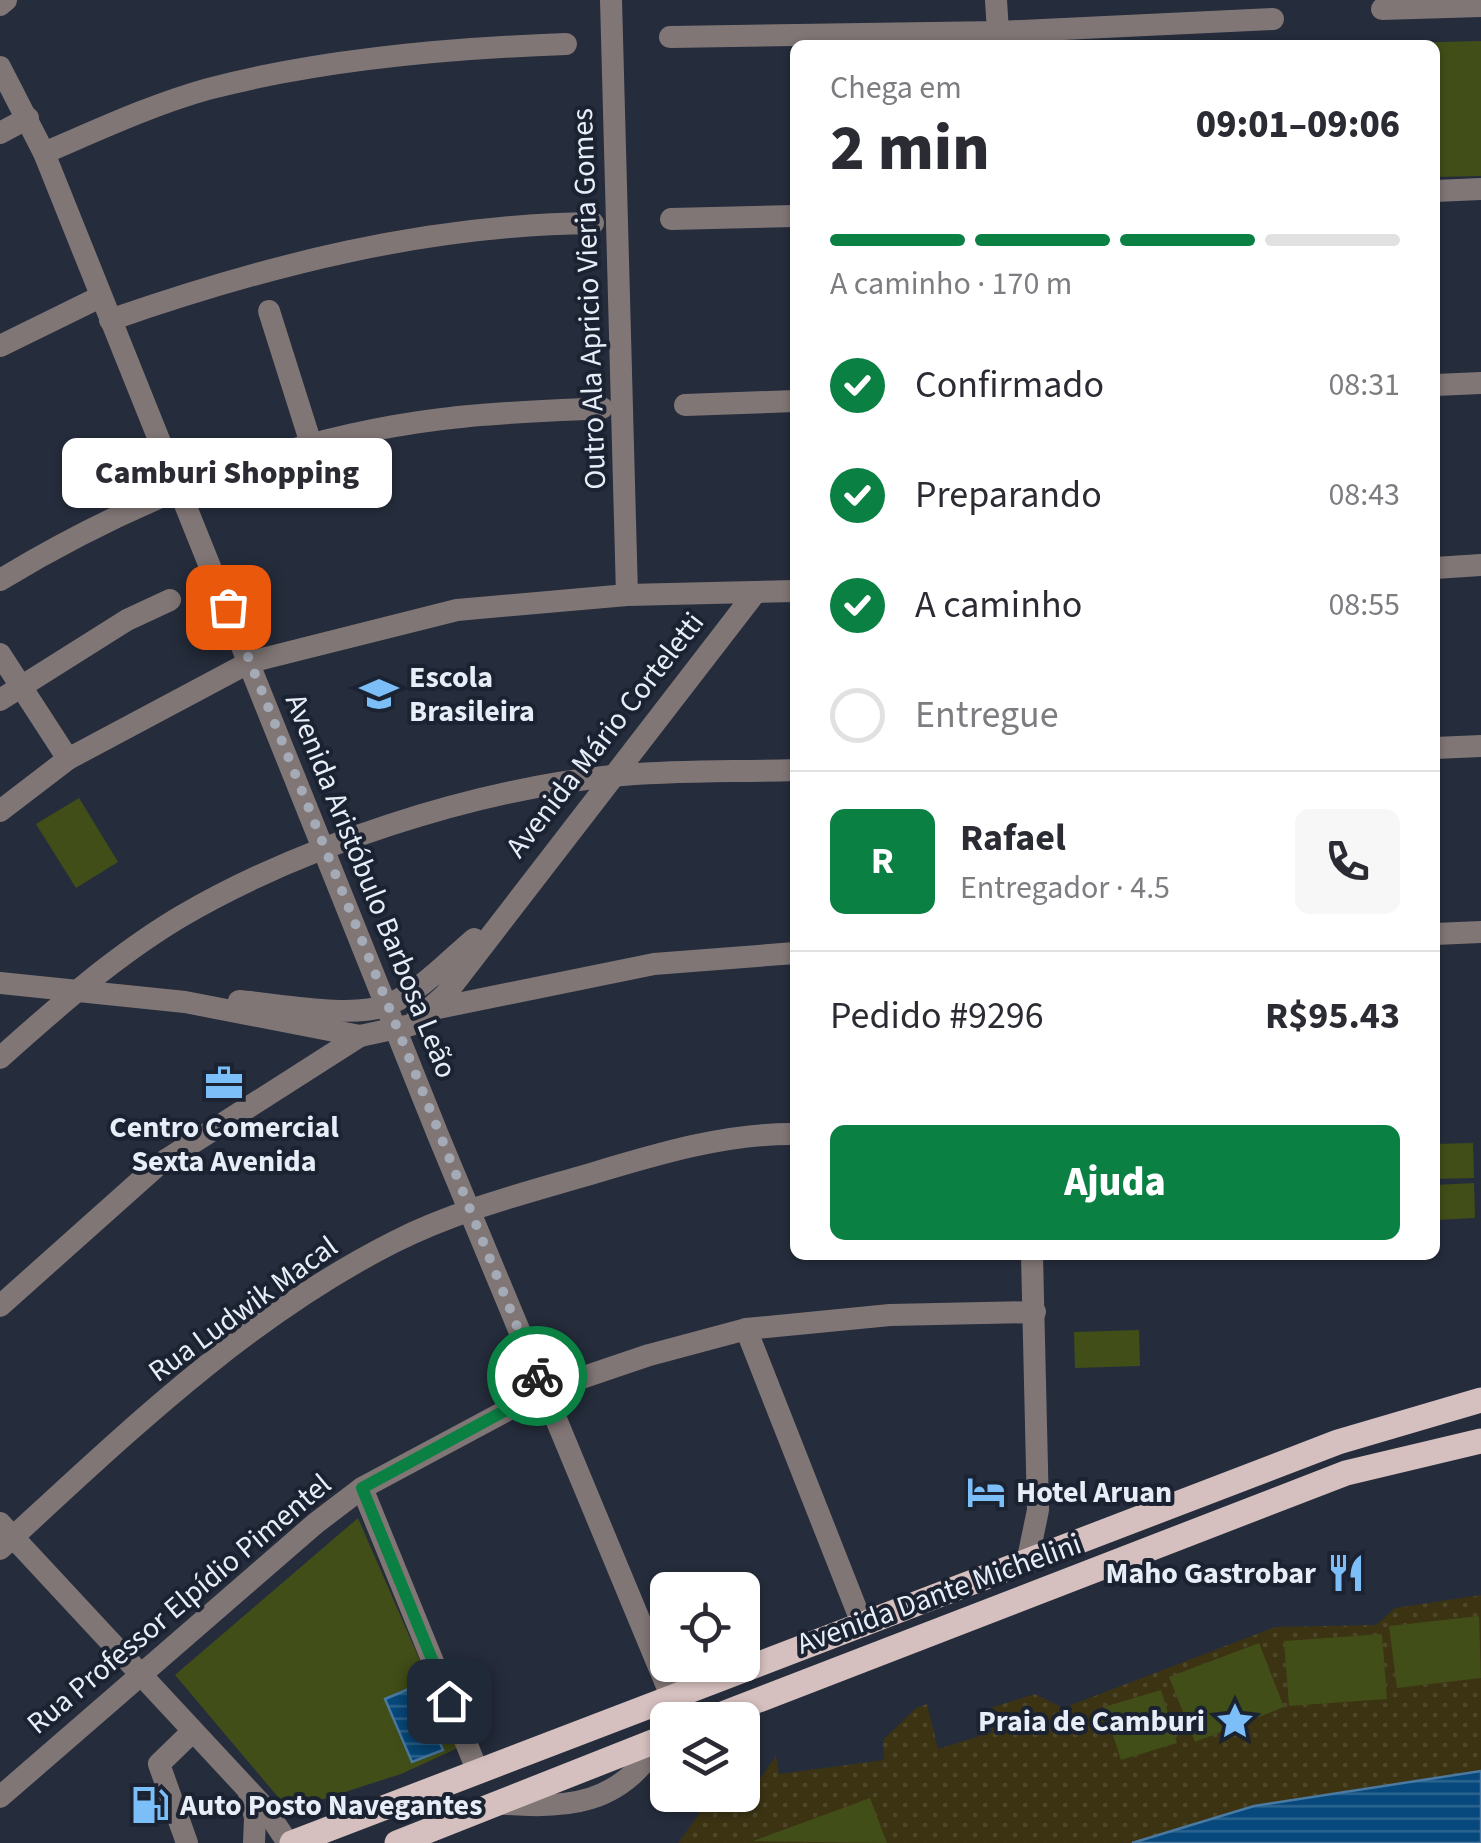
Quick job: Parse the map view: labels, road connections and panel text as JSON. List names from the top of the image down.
{
  "streets": {
    "main road": ["Avenida Dante Michelini"],
    "street": [
      "Outro Ala Apricio Vieria Gomes",
      "Avenida Mário Corteletti",
      "Avenida Aristóbulo Barbosa Leão",
      "Rua Ludwik Macal",
      "Rua Professor Elpídio Pimentel"
    ]
  },
  "crossings": [
    ["Avenida Mário Corteletti", "Avenida Aristóbulo Barbosa Leão"],
    ["Avenida Aristóbulo Barbosa Leão", "Rua Ludwik Macal"],
    ["Avenida Aristóbulo Barbosa Leão", "Rua Professor Elpídio Pimentel"]
  ],
  "places": {
    "other": ["Camburi Shopping"],
    "school or university": ["Escola Brasileira"],
    "office": ["Centro Comercial Sexta Avenida"],
    "hotel": ["Hotel Aruan"],
    "restaurant": ["Maho Gastrobar"],
    "place": ["Praia de Camburi"],
    "fuel station": ["Auto Posto Navegantes"]
  },
  "page": {
    "heading": ["2 min", "Chega em", "09:01–09:06"],
    "panel": [
      "Rafael",
      "Entregador · 4.5",
      "Pedido #9296",
      "R$95.43"
    ],
    "bar": "A caminho · 170 m",
    "list": [
      ["Confirmado", "08:31"],
      ["Preparando", "08:43"],
      ["A caminho", "08:55"],
      "Entregue"
    ],
    "bubble": "Camburi Shopping",
    "round": "R",
    "buttons": "Ajuda"
  }
}
